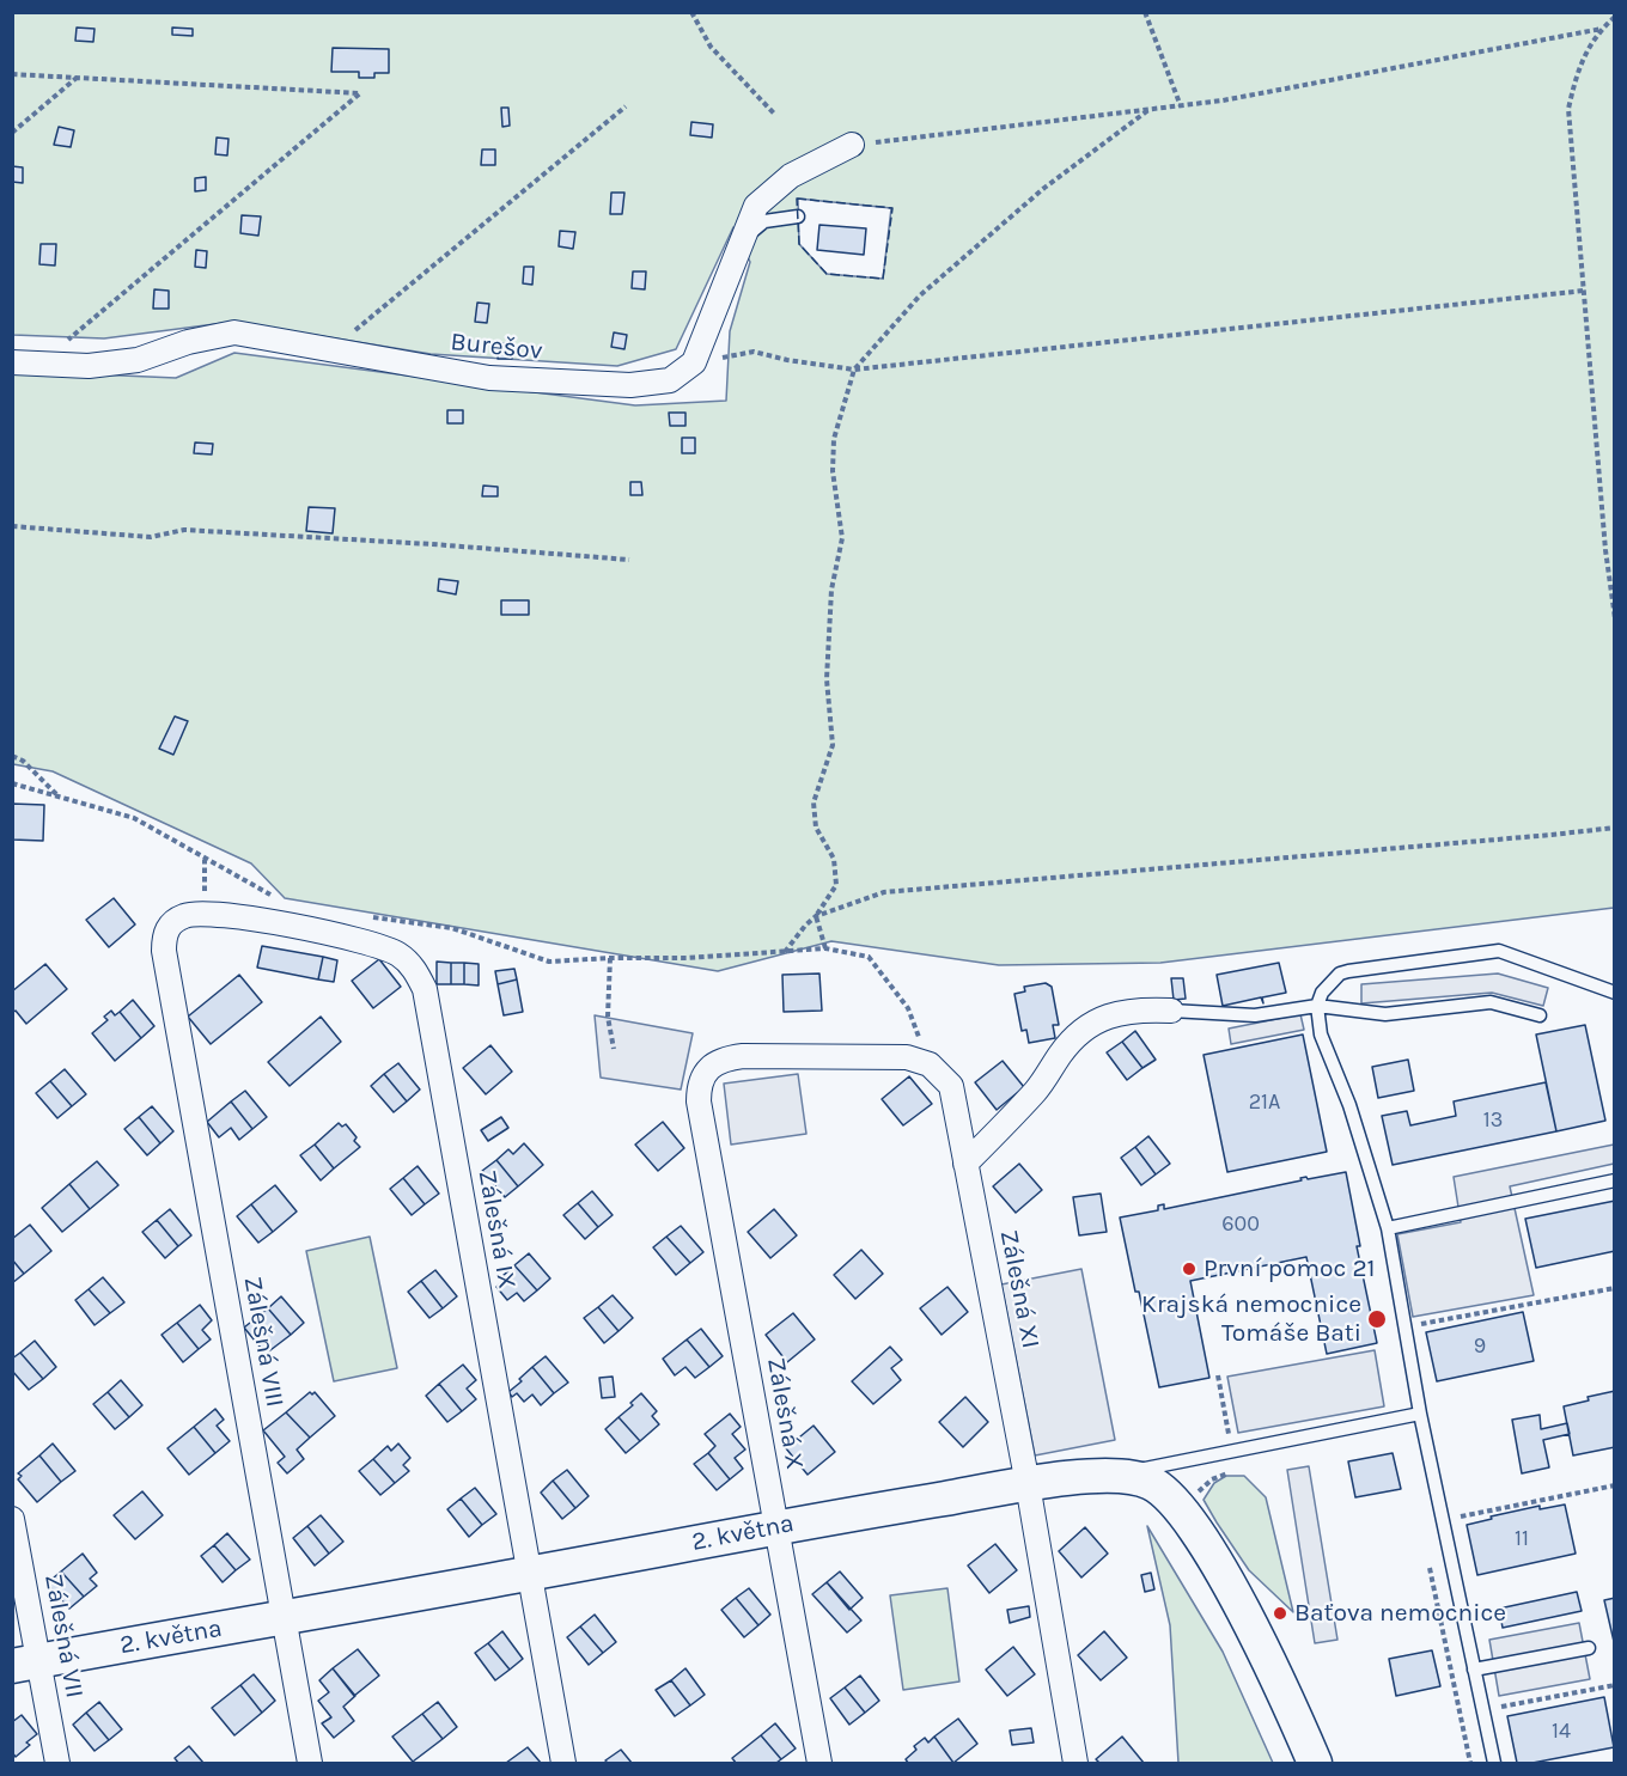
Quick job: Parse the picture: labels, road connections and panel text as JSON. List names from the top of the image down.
{
  "streets": {
    "street": [
      "Burešov",
      "Zálešná IX",
      "Zálešná XI",
      "Zálešná VIII",
      "Zálešná X",
      "2. května",
      "Zálešná VII"
    ]
  },
  "crossings": [
    ["Zálešná IX", "Zálešná VIII"],
    ["Zálešná IX", "2. května"],
    ["Zálešná XI", "Zálešná X"],
    ["Zálešná XI", "2. května"],
    ["Zálešná VIII", "2. května"],
    ["Zálešná X", "2. května"],
    ["2. května", "Zálešná VII"]
  ],
  "places": ["První pomoc 21", "Krajská nemocnice Tomáše Bati", "Baťova nemocnice"],
  "house_numbers": [
    "21A",
    "13",
    "600",
    "9",
    "11",
    "14"
  ]
}
